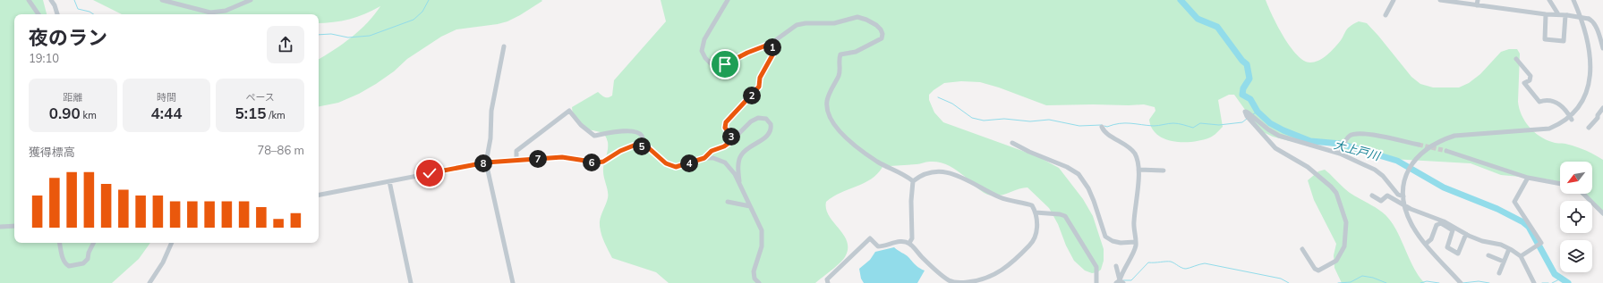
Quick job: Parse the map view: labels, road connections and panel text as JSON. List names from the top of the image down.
{
  "water": ["大上戸川"],
  "north": "bottom left",
  "page": {
    "heading": ["夜のラン", "19:10"],
    "pins": [
      "1",
      "2",
      "3",
      "5",
      "7",
      "6",
      "4",
      "8"
    ],
    "stats": [
      ["距離", "0.90 km"],
      ["時間", "4:44"],
      ["ペース", "5:15 /km"]
    ],
    "chart": ["獲得標高", "78–86 m"]
  }
}
